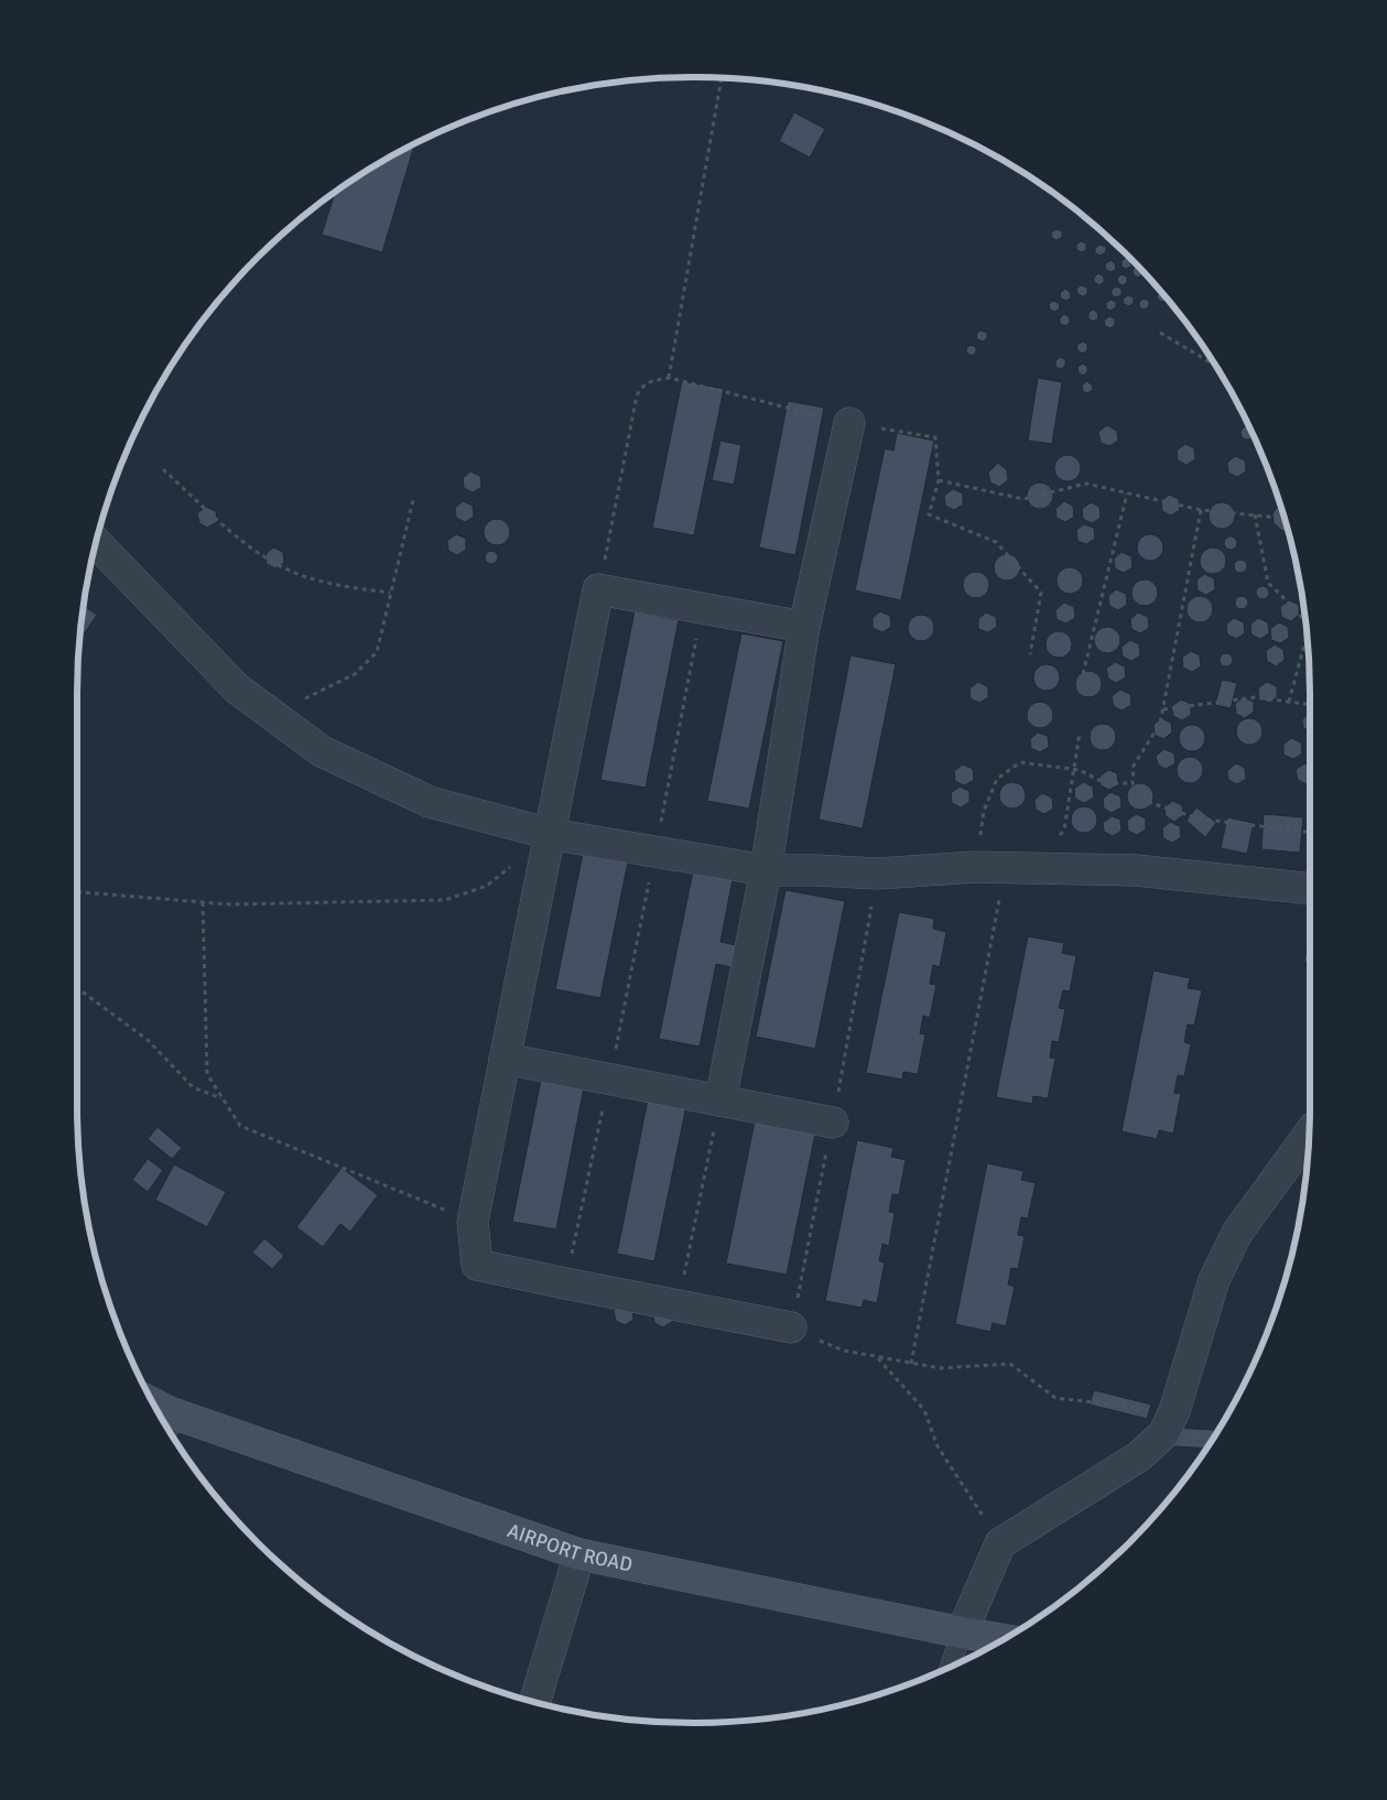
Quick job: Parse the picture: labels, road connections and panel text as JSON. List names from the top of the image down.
{
  "streets": {
    "street": ["AIRPORT ROAD"]
  }
}
